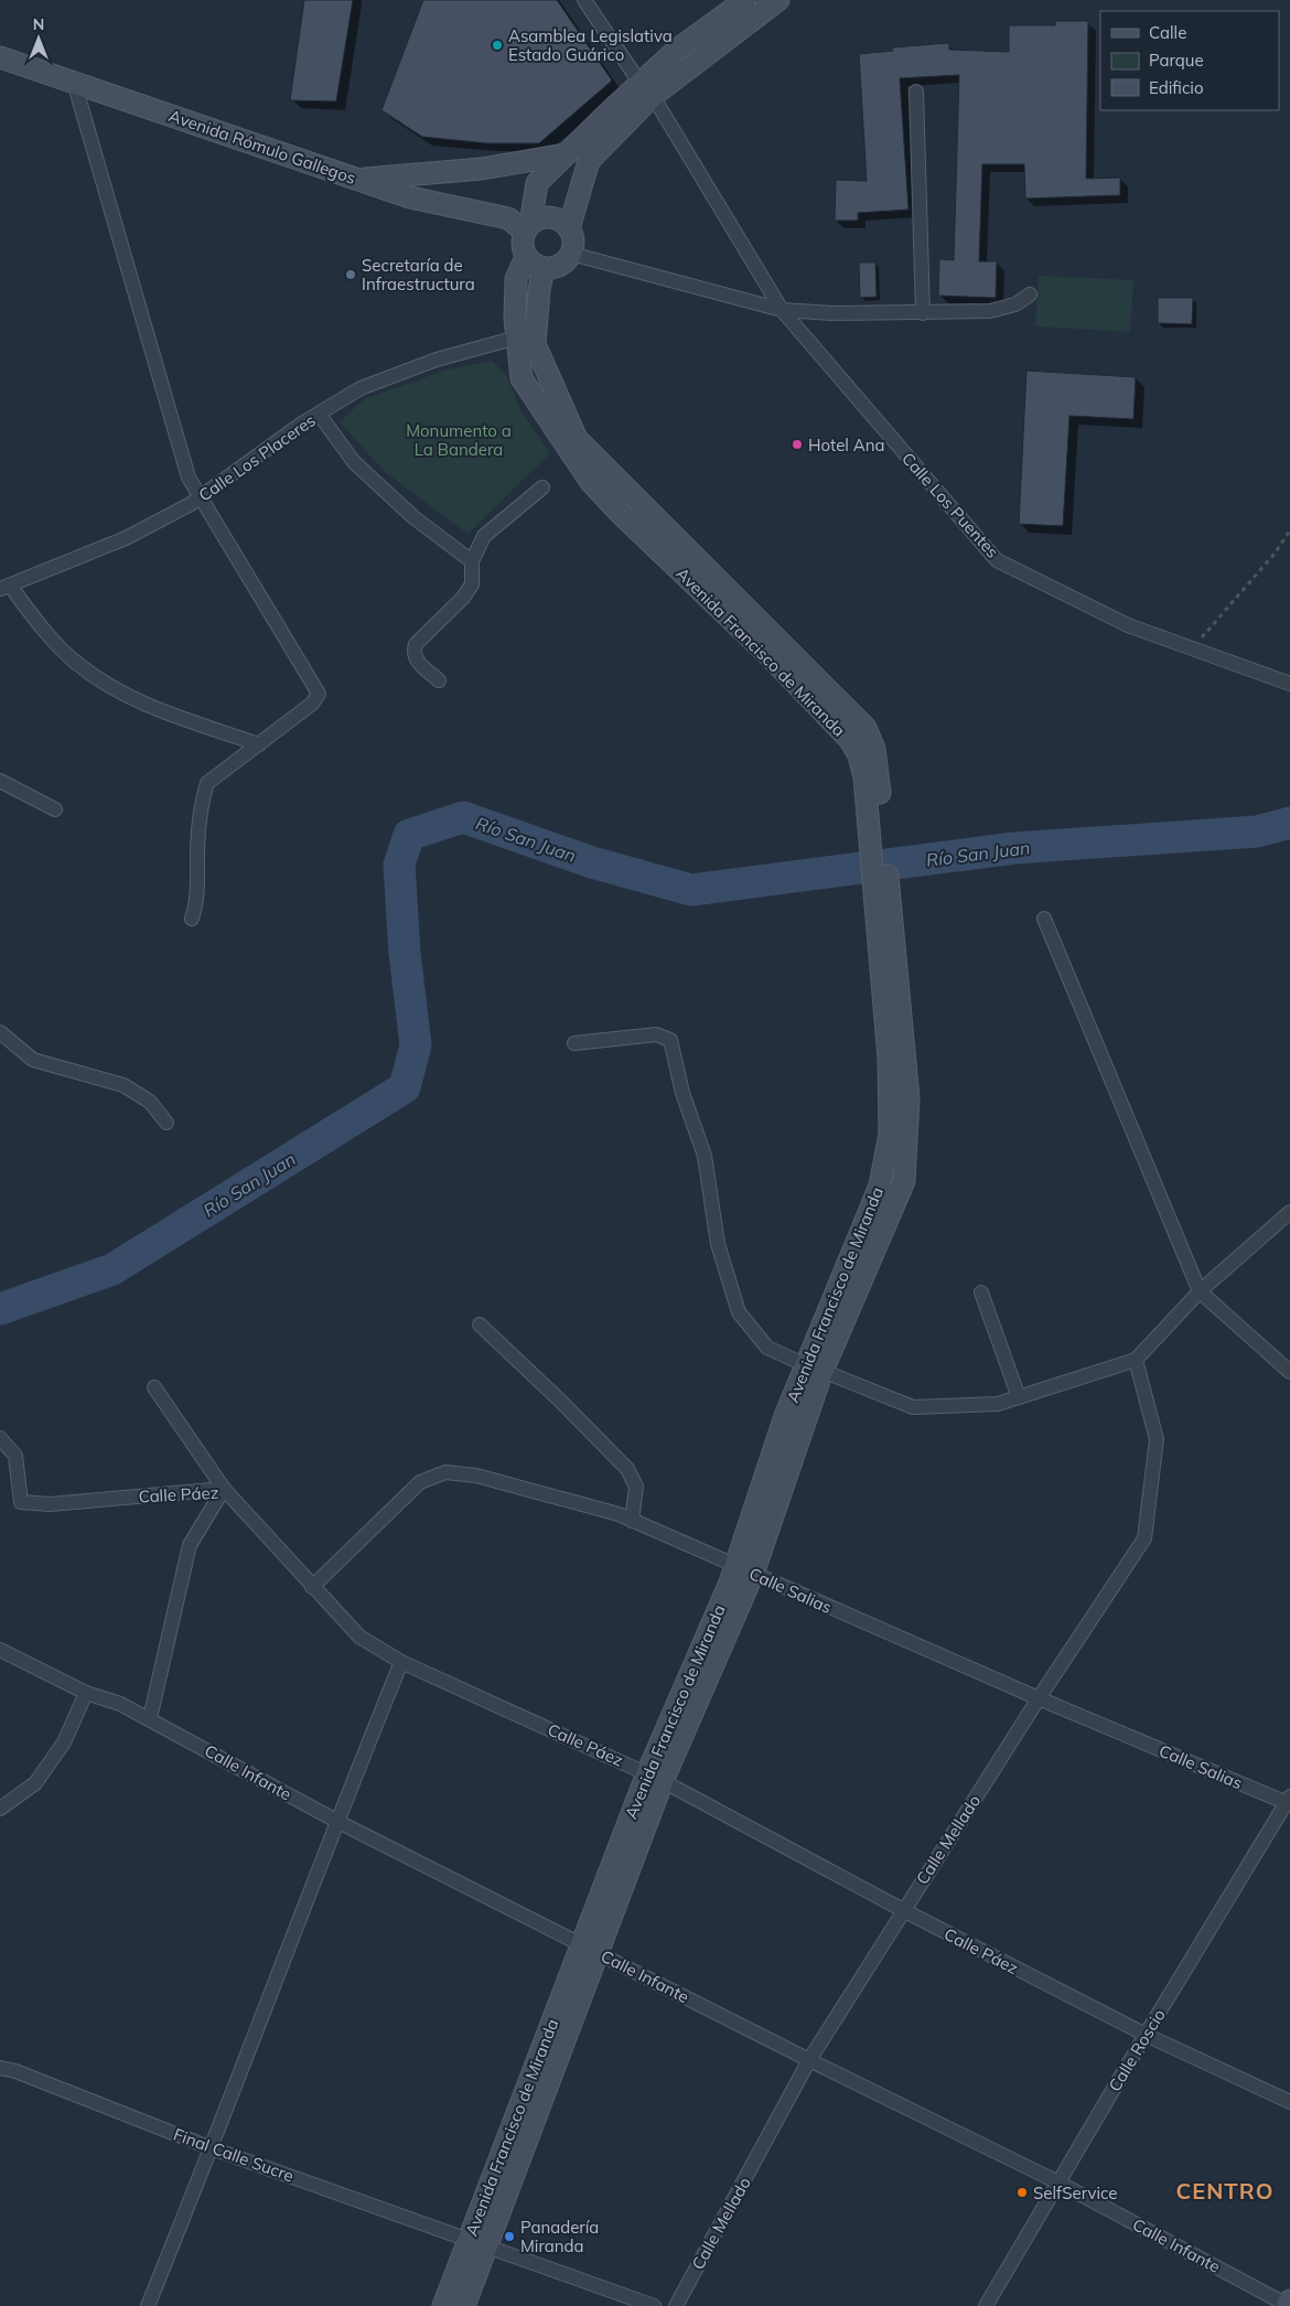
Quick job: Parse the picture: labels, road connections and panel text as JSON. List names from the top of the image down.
{
  "streets": {
    "main road": ["Avenida Rómulo Gallegos", "Avenida Francisco de Miranda"],
    "street": [
      "Calle Los Placeres",
      "Calle Los Puentes",
      "Calle Páez",
      "Calle Salias",
      "Calle Infante",
      "Calle Mellado",
      "Calle Roscio",
      "Final Calle Sucre"
    ]
  },
  "crossings": [
    ["Avenida Rómulo Gallegos", "Avenida Francisco de Miranda"],
    ["Calle Los Placeres", "Avenida Francisco de Miranda"],
    ["Avenida Francisco de Miranda", "Calle Páez"],
    ["Avenida Francisco de Miranda", "Calle Salias"],
    ["Avenida Francisco de Miranda", "Calle Infante"],
    ["Avenida Francisco de Miranda", "Final Calle Sucre"],
    ["Calle Páez", "Calle Salias"],
    ["Calle Páez", "Calle Mellado"],
    ["Calle Páez", "Calle Roscio"],
    ["Calle Salias", "Calle Mellado"],
    ["Calle Salias", "Calle Roscio"],
    ["Calle Infante", "Calle Mellado"],
    ["Calle Infante", "Calle Roscio"]
  ],
  "districts": ["CENTRO"],
  "water": ["Río San Juan"],
  "parks": ["Monumento a La Bandera"],
  "places": [
    "Asamblea Legislativa Estado Guárico",
    "Secretaría de Infraestructura",
    "Hotel Ana",
    "SelfService",
    "Panadería Miranda"
  ],
  "legend": ["Calle", "Parque", "Edificio"],
  "north": "top"
}
